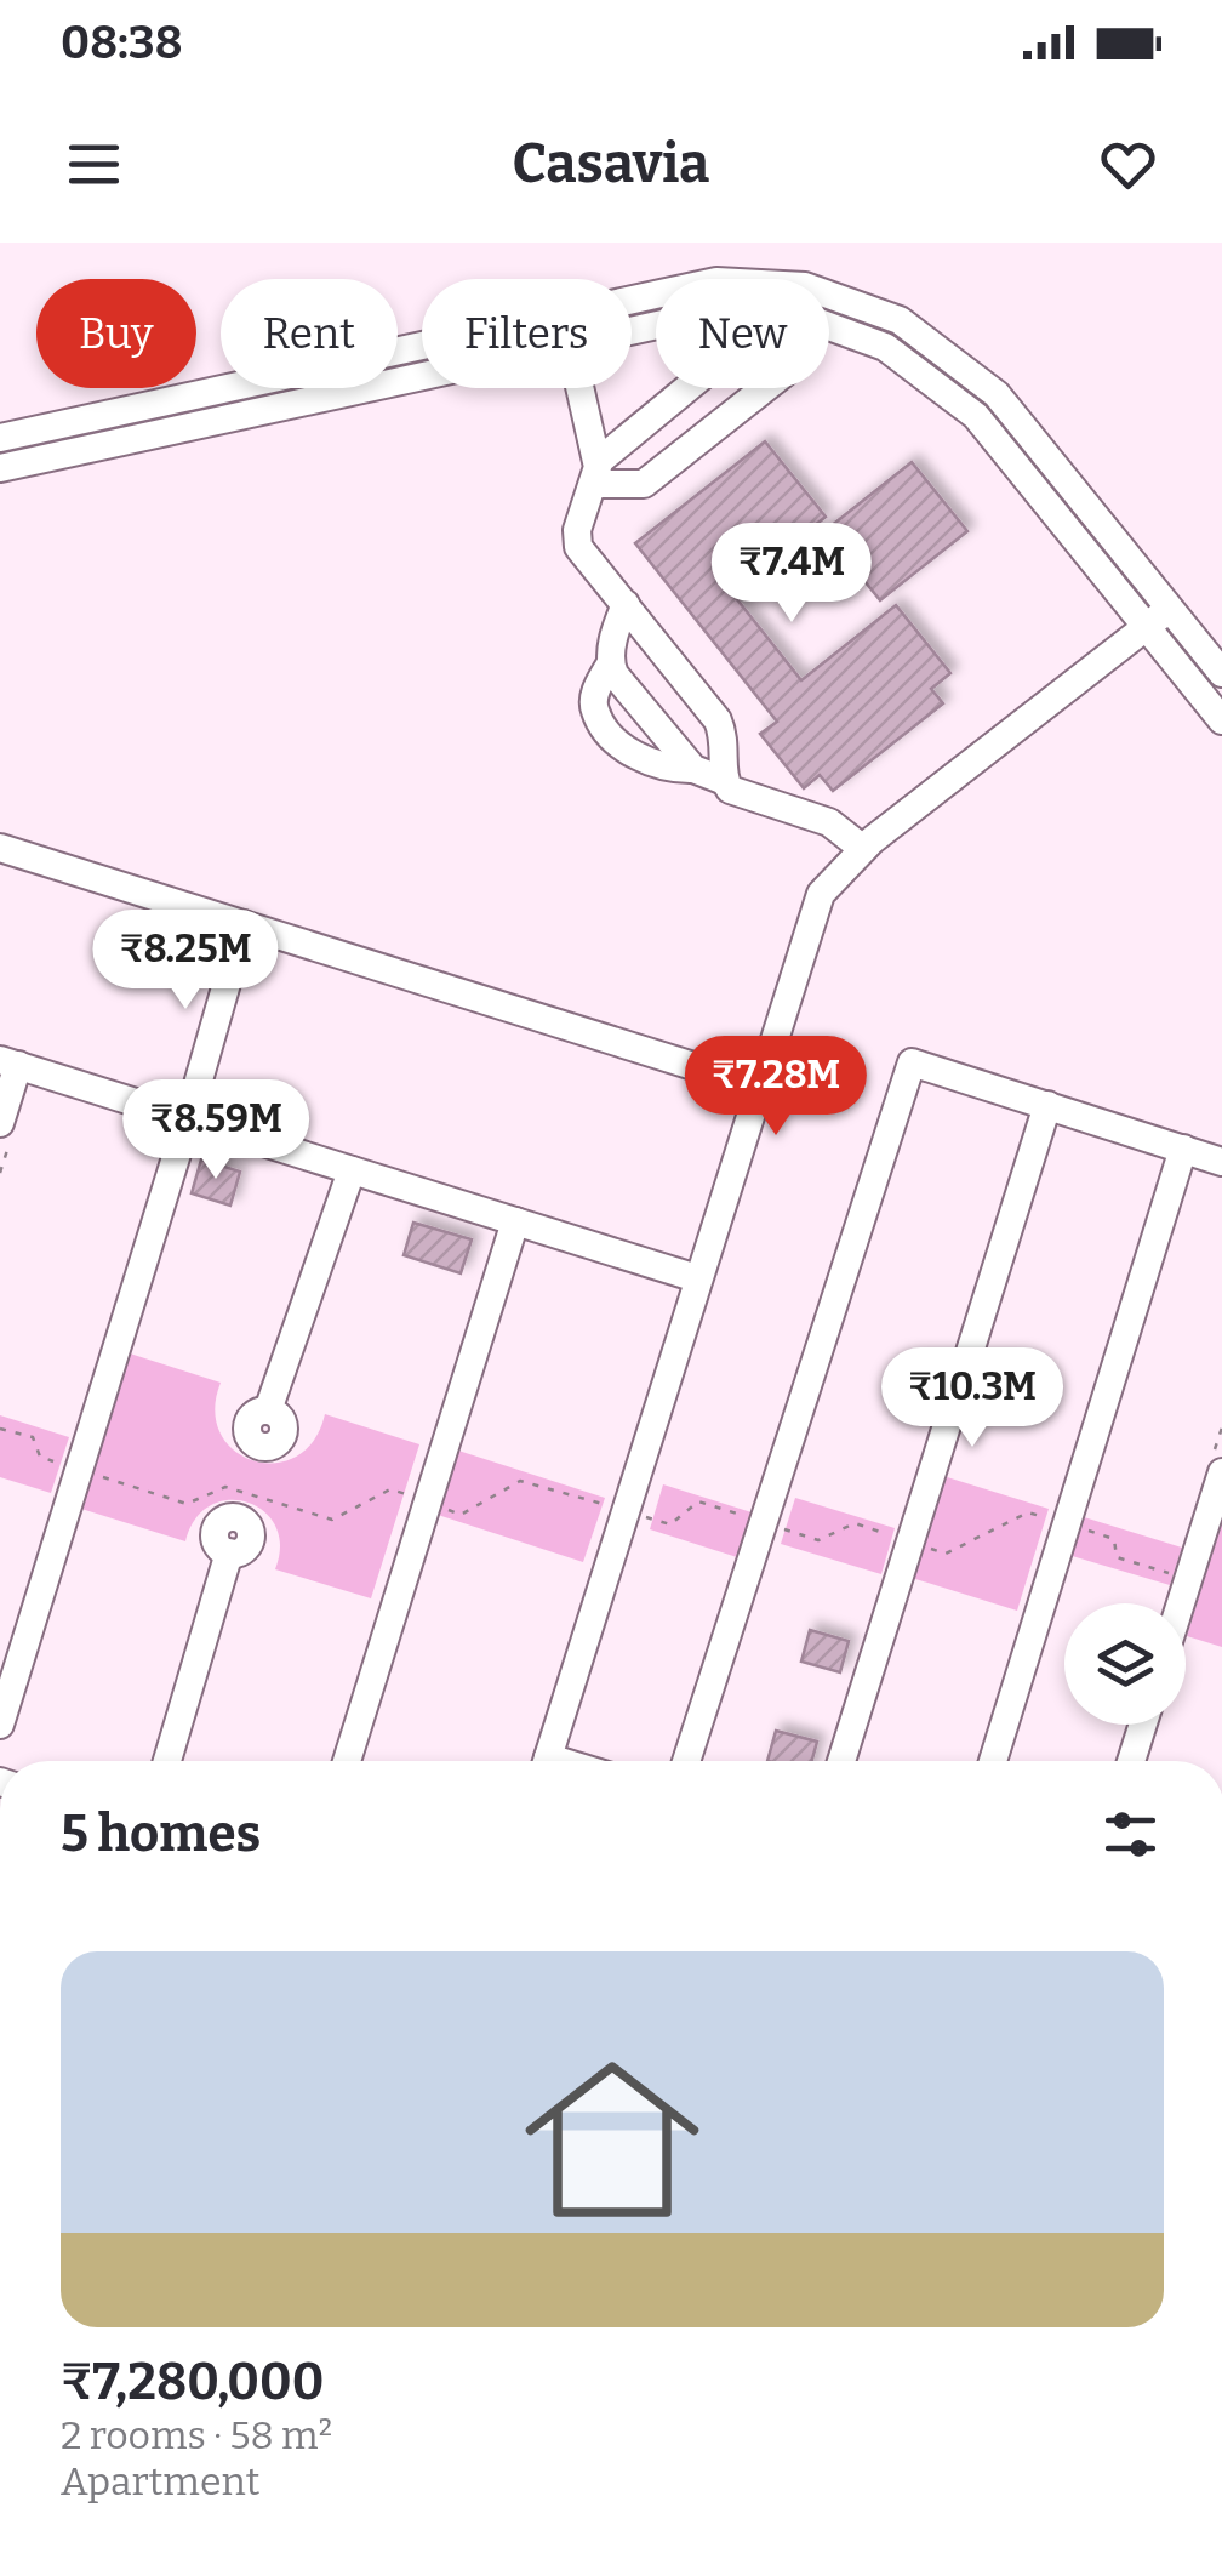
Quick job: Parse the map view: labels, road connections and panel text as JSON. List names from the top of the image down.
{
  "page": {
    "status": "08:38",
    "header": "Casavia",
    "chip": [
      "Buy",
      "Rent",
      "Filters",
      "New"
    ],
    "price": [
      "₹7.4M",
      "₹8.25M",
      "₹7.28M",
      "₹8.59M",
      "₹10.3M"
    ],
    "heading": "5 homes",
    "list": [
      {
        "name": "₹7,280,000",
        "note": "2 rooms · 58 m² · Apartment"
      }
    ]
  }
}
